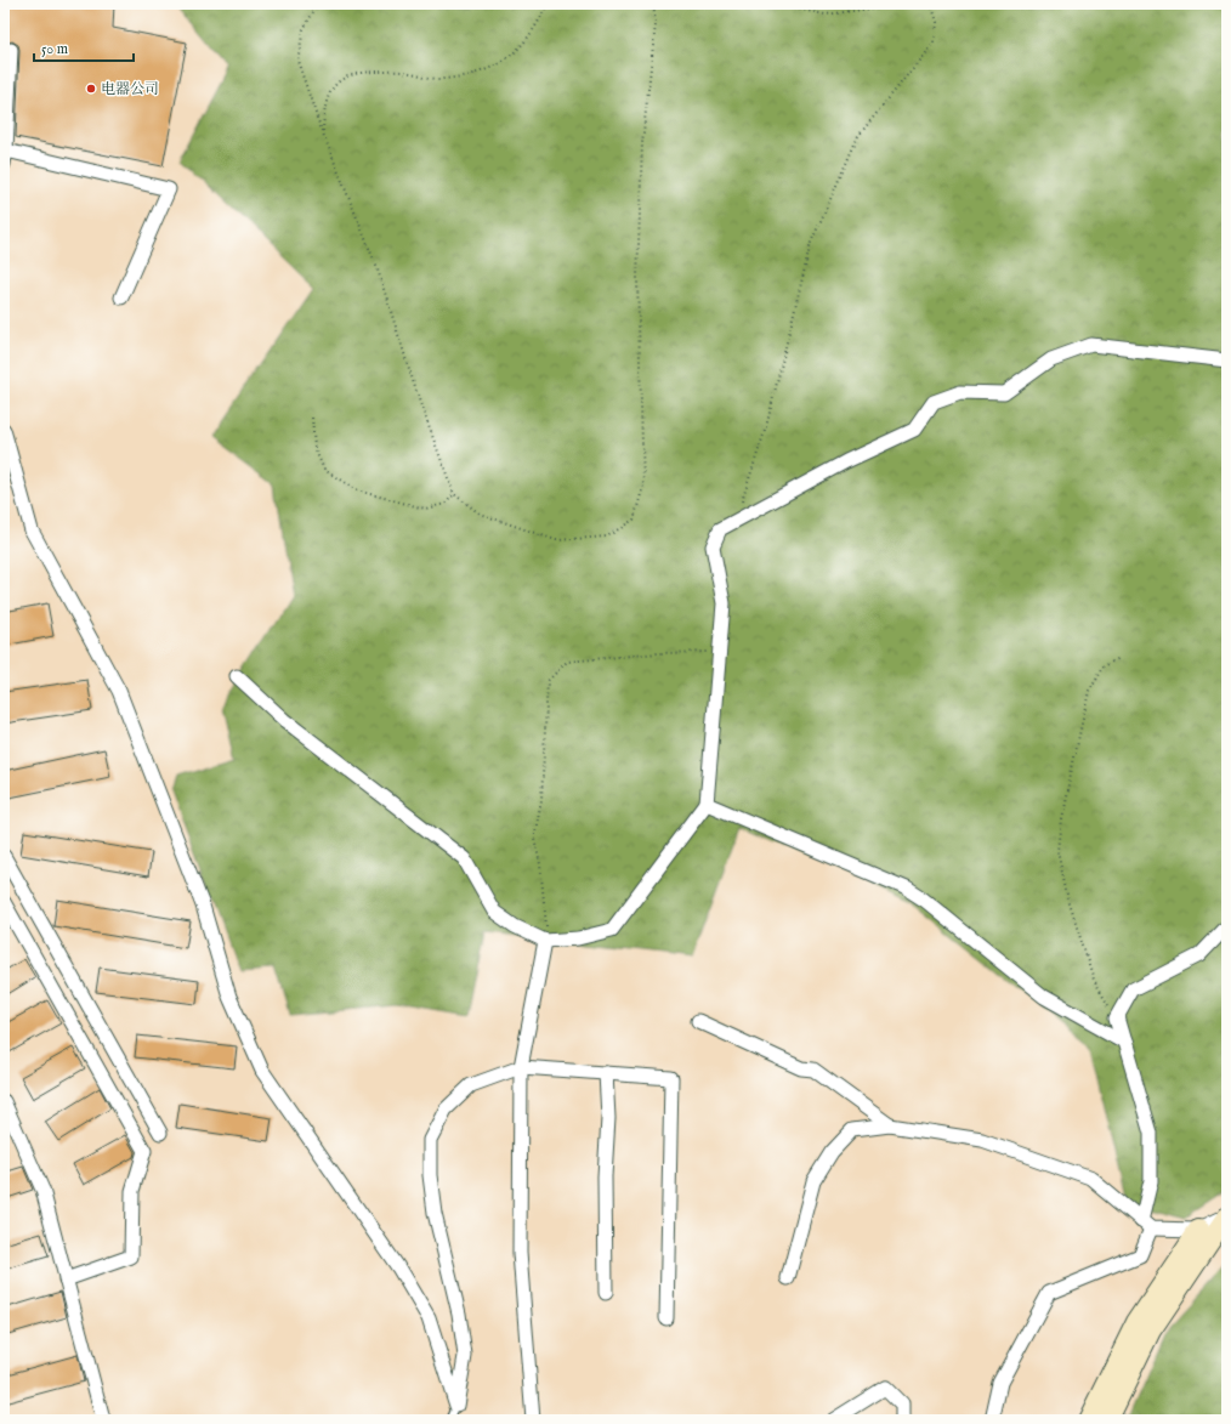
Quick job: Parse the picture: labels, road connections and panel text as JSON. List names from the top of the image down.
{
  "places": ["电器公司"],
  "scale_bar": "50 m"
}
